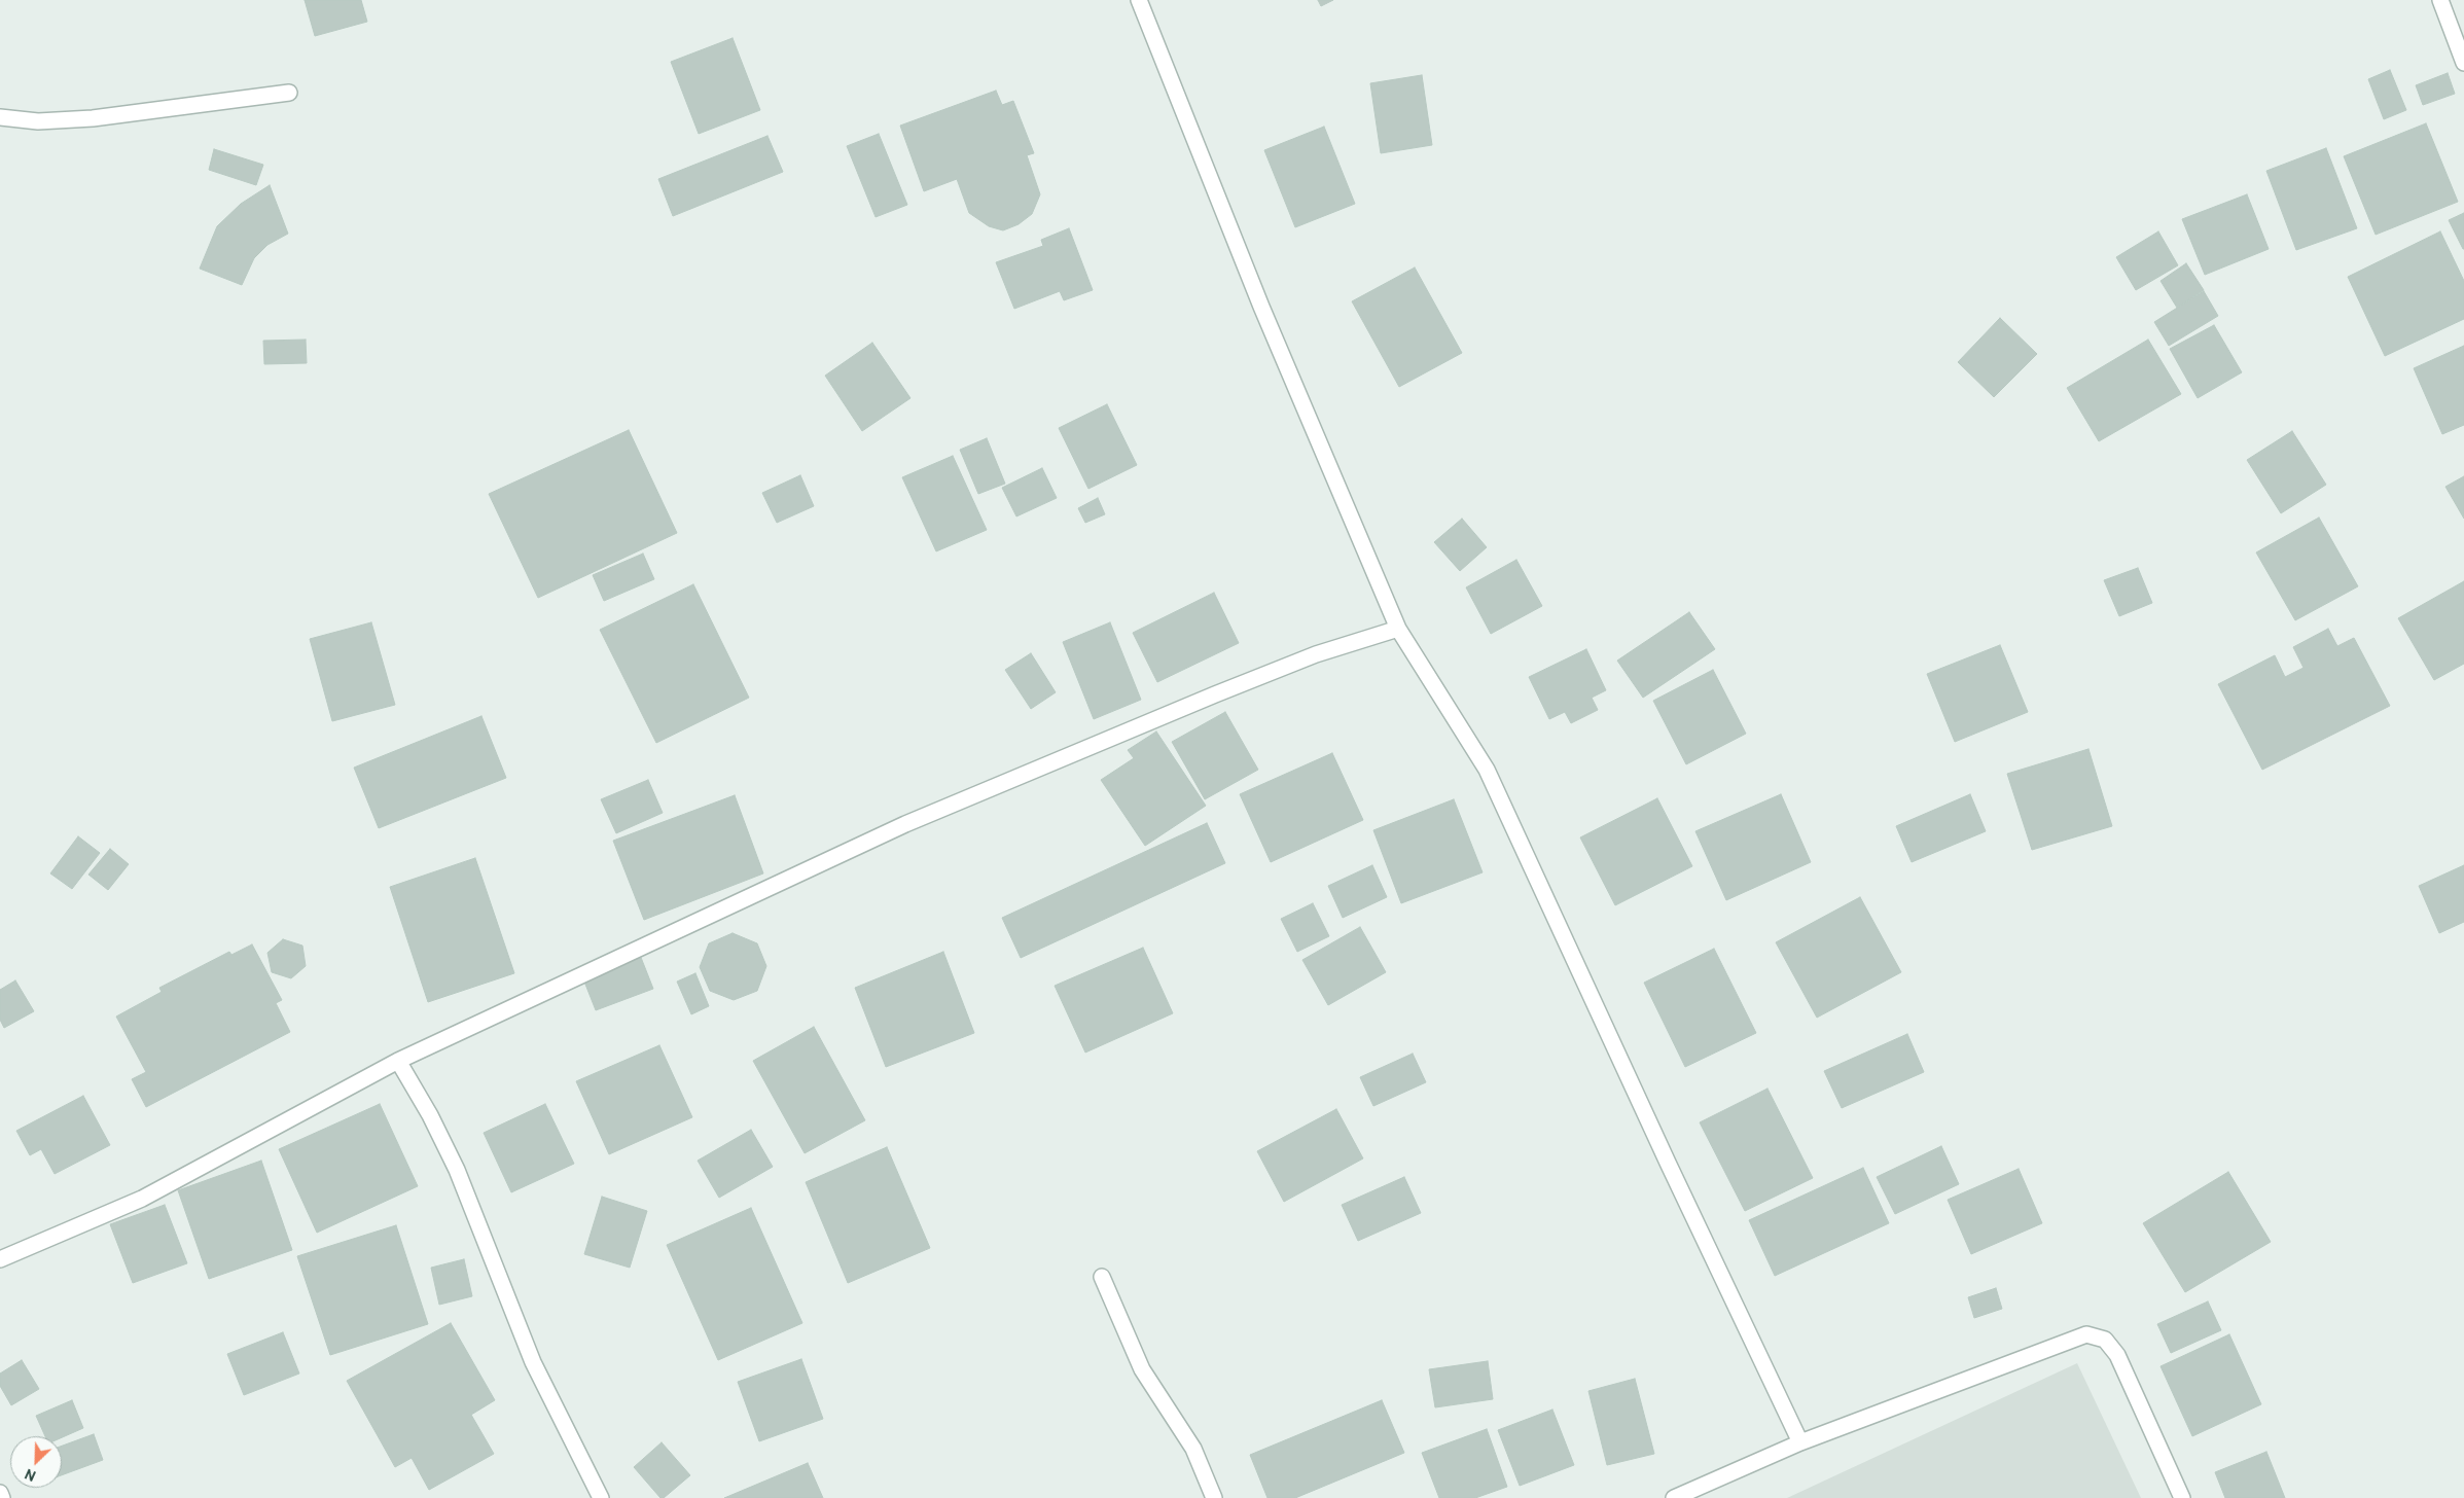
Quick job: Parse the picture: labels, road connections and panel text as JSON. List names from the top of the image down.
{
  "north": "bottom left"
}
